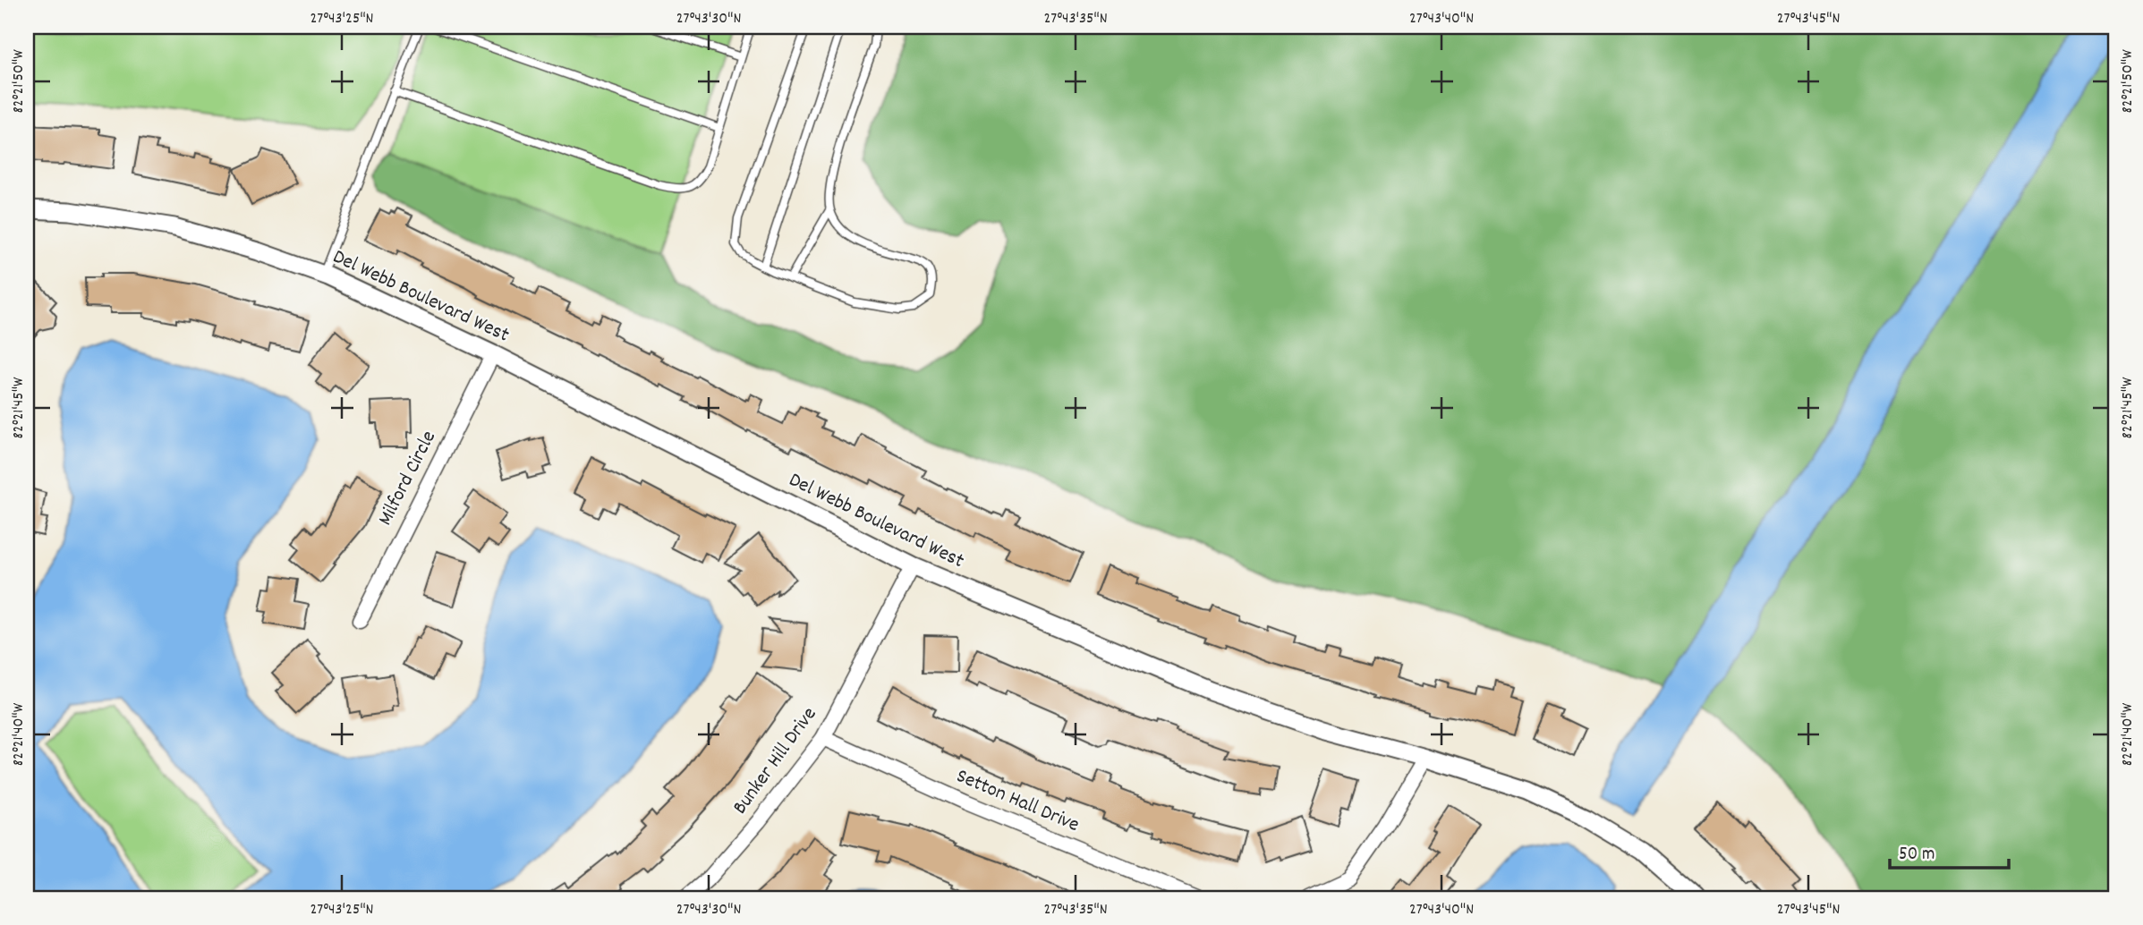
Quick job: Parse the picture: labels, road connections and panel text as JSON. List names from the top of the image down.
{
  "streets": {
    "street": [
      "Del Webb Boulevard West",
      "Milford Circle",
      "Bunker Hill Drive",
      "Setton Hall Drive"
    ]
  },
  "crossings": [
    ["Del Webb Boulevard West", "Milford Circle"],
    ["Del Webb Boulevard West", "Bunker Hill Drive"],
    ["Bunker Hill Drive", "Setton Hall Drive"]
  ],
  "scale_bar": "50 m",
  "coordinates": [
    "27°43'25\"N",
    "27°43'30\"N",
    "27°43'35\"N",
    "27°43'40\"N",
    "27°43'45\"N",
    "82°21'50\"W",
    "82°21'45\"W",
    "82°21'40\"W"
  ]
}
